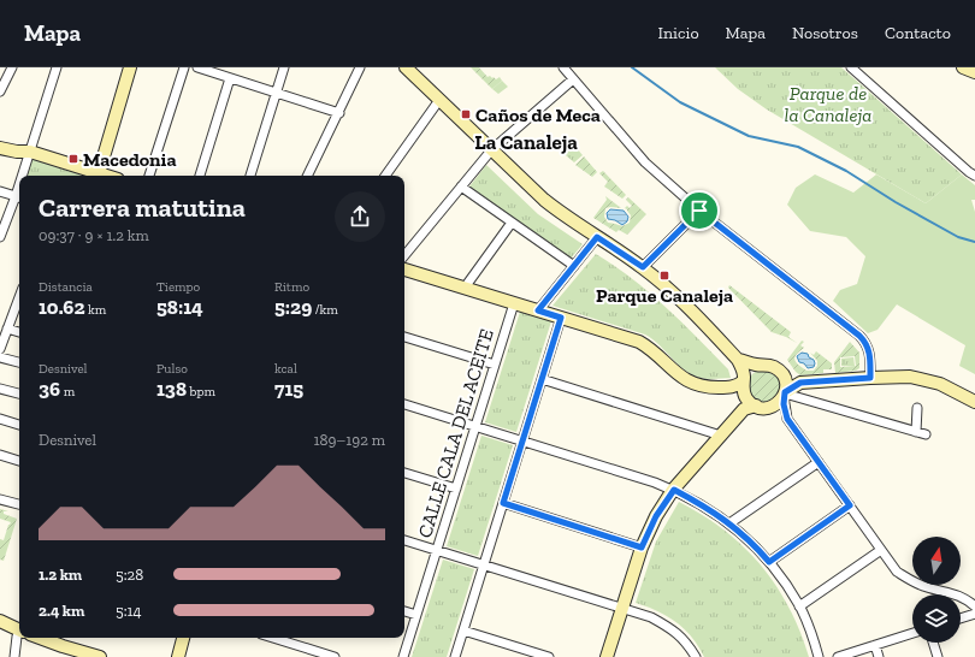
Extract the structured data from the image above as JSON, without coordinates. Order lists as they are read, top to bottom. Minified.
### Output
{"streets":{"street":["CALLE CALA DEL ACEITE"]},"districts":["La Canaleja"],"parks":["Parque de la Canaleja"],"places":{"transit":["Caños de Meca","Macedonia","Parque Canaleja"]},"north":"top","page":{"header":"Mapa","nav":["Inicio","Mapa","Nosotros","Contacto"],"heading":["Carrera matutina","09:37 · 9 × 1.2 km"],"stats":[["Distancia","10.62 km"],["Tiempo","58:14"],["Ritmo","5:29 /km"],["Desnivel","36 m"],["Pulso","138 bpm"],["kcal","715"]],"chart":["Desnivel","189–192 m"],"list":[{"name":"1.2 km","note":"5:28"},{"name":"2.4 km","note":"5:14"}]}}
